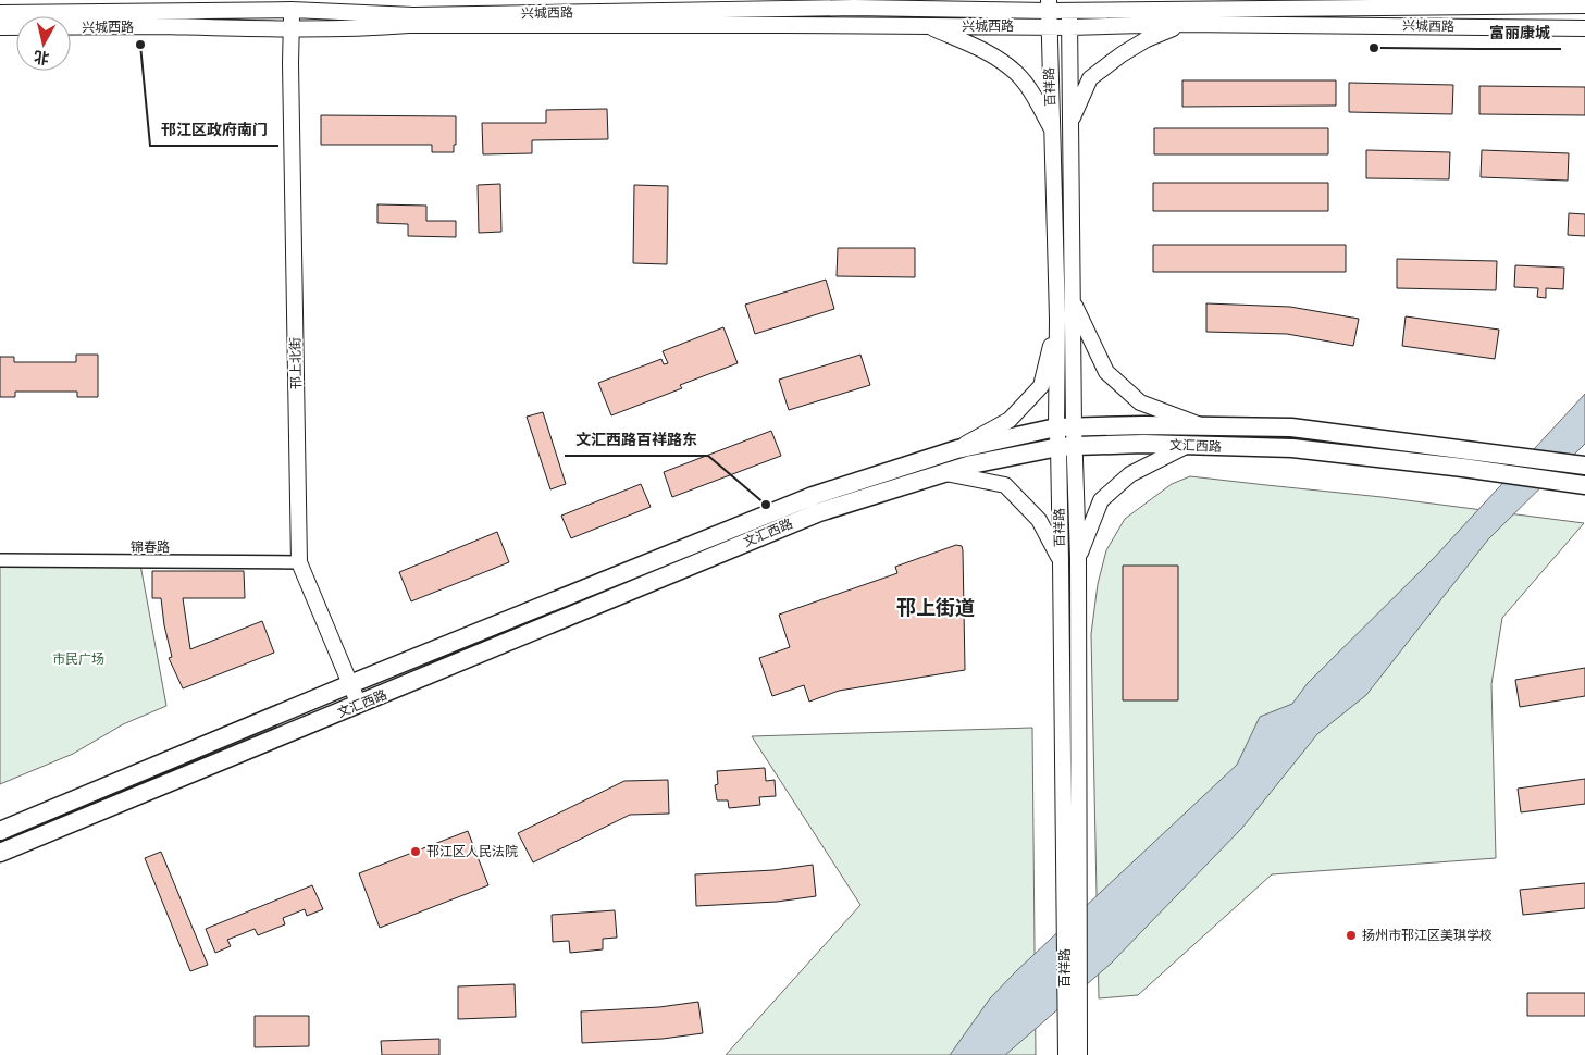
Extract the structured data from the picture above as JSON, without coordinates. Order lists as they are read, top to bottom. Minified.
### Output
{"streets":{"main road":["文汇西路"],"street":["兴城西路","百祥路","邗上北街","锦春路"]},"crossings":[["兴城西路","百祥路"],["兴城西路","邗上北街"],["百祥路","文汇西路"],["邗上北街","文汇西路"],["邗上北街","锦春路"]],"districts":["邗上街道"],"parks":["市民广场"],"places":["邗江区政府南门","富丽康城","文汇西路百祥路东","邗江区人民法院","扬州市邗江区美琪学校"],"north":"bottom"}
